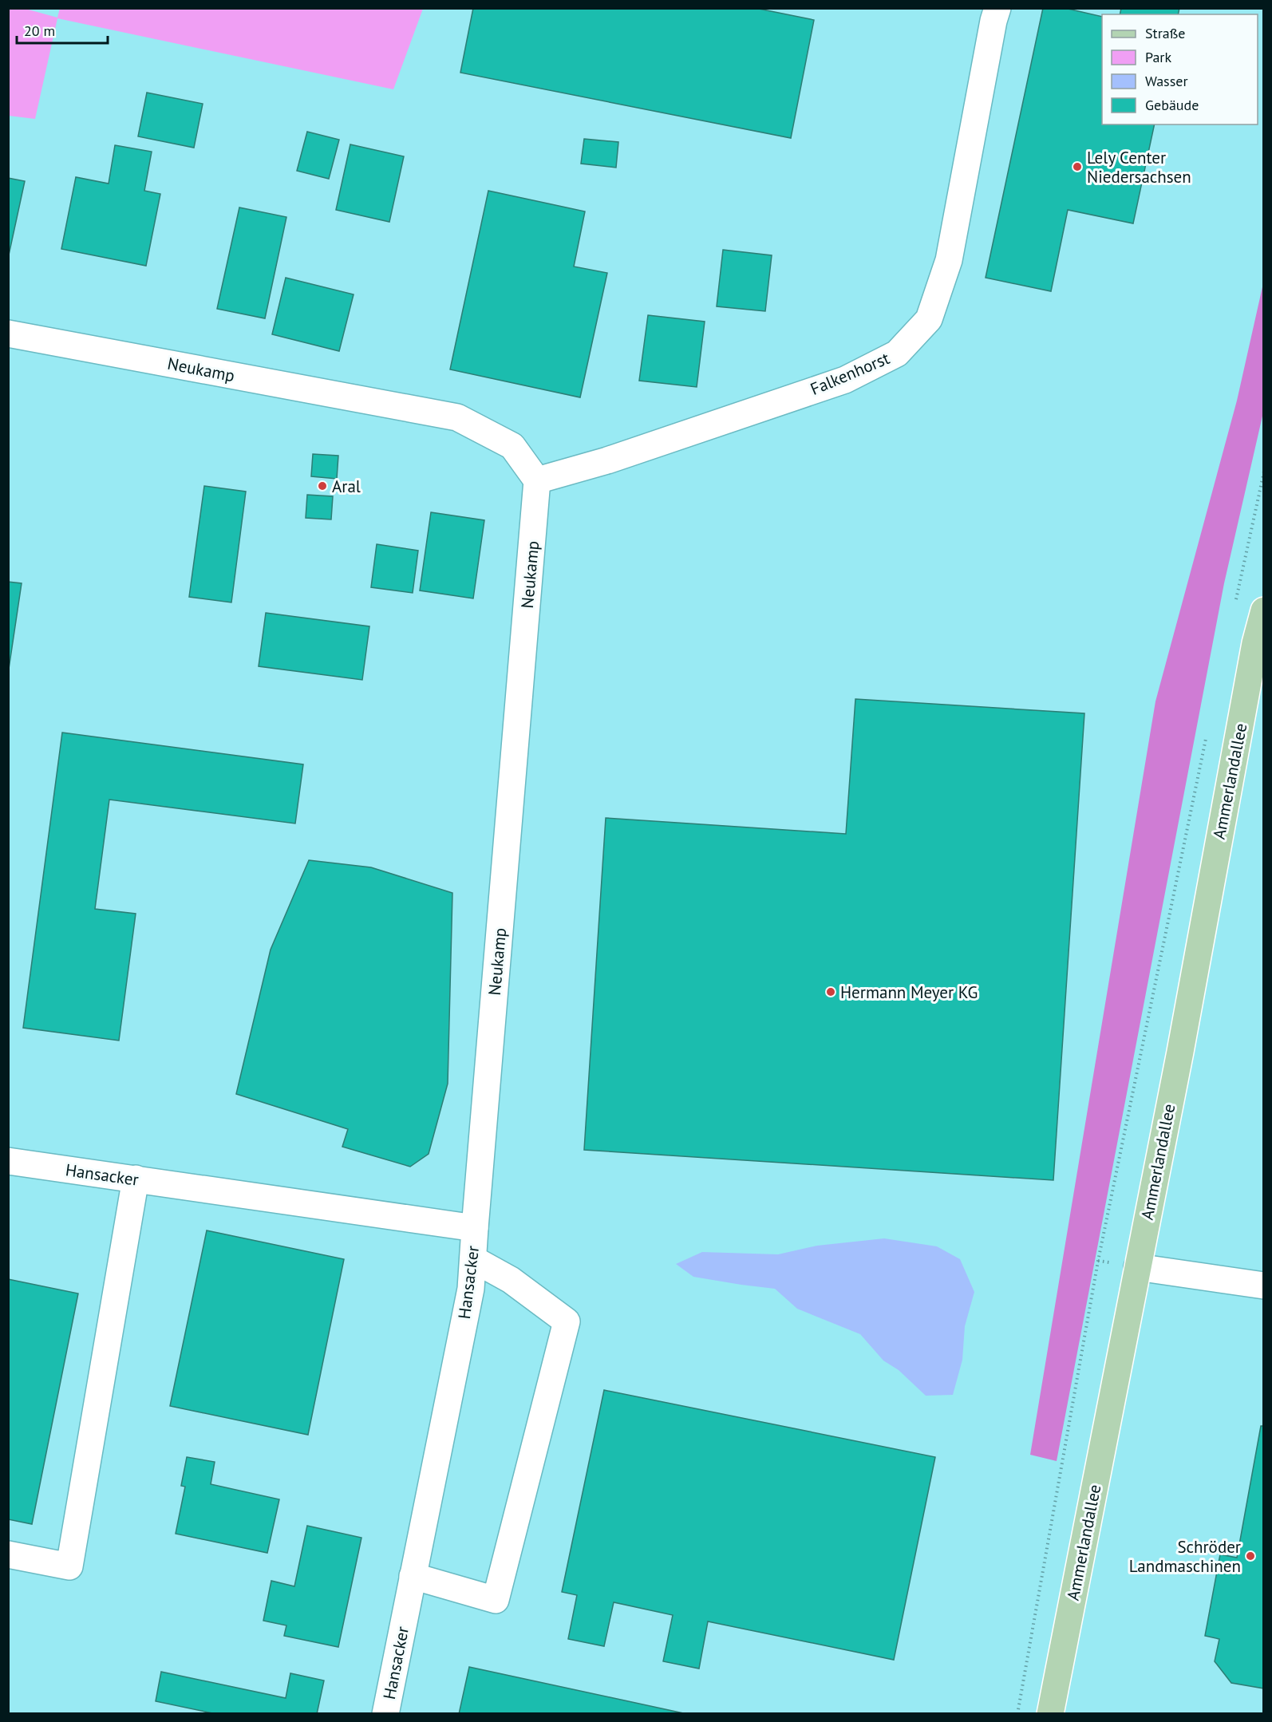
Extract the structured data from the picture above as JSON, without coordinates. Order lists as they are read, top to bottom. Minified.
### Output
{"streets":{"main road":["Ammerlandallee"],"street":["Neukamp","Falkenhorst","Hansacker"]},"crossings":[["Neukamp","Falkenhorst"],["Neukamp","Hansacker"]],"places":["Lely Center Niedersachsen","Aral","Hermann Meyer KG","Schröder Landmaschinen"],"legend":["Straße","Park","Wasser","Gebäude"],"scale_bar":"20 m"}
